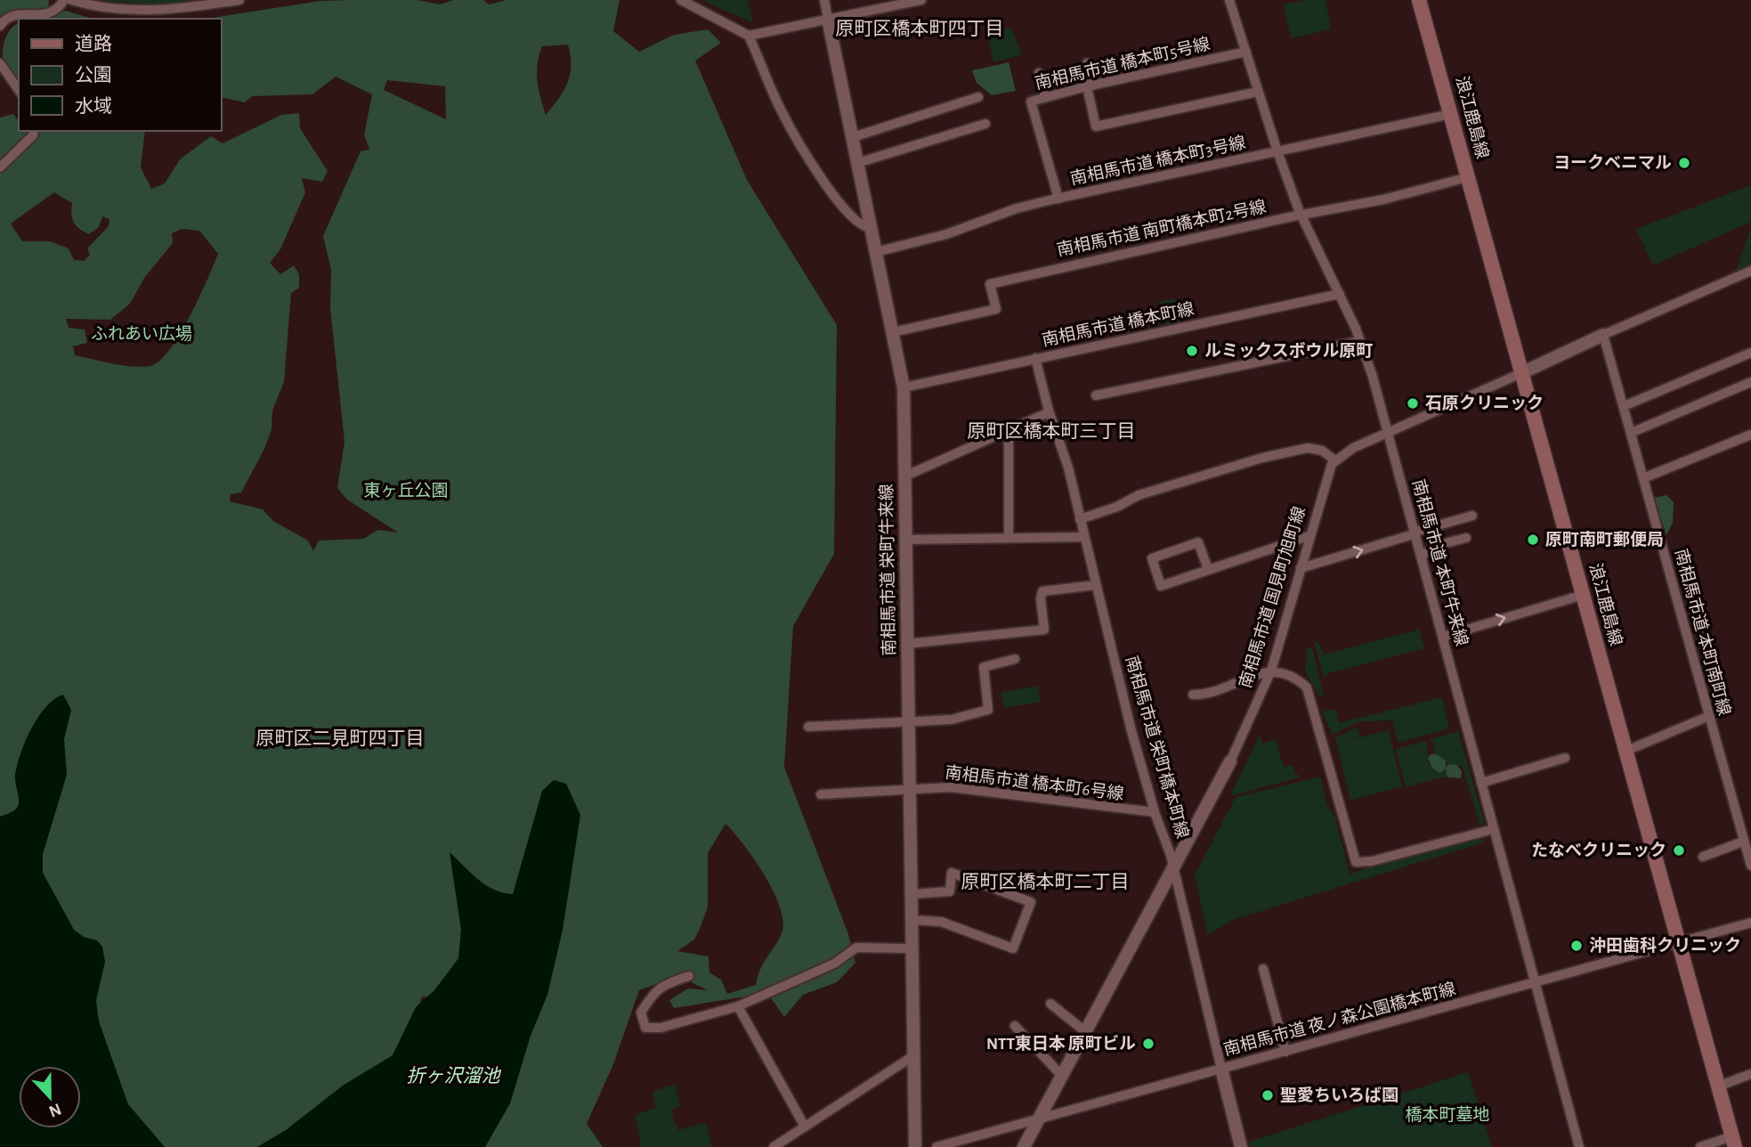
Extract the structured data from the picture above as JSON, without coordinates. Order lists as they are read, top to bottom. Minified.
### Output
{"streets":{"main road":["浪江鹿島線"],"street":["南相馬市道 橋本町5号線","南相馬市道 橋本町3号線","南相馬市道 南町橋本町2号線","南相馬市道 橋本町線","南相馬市道 本町牛来線","南相馬市道 栄町牛来線","南相馬市道 国見町旭町線","南相馬市道 本町南町線","南相馬市道 栄町橋本町線","南相馬市道 橋本町6号線","南相馬市道 夜ノ森公園橋本町線"]},"crossings":[["南相馬市道 橋本町5号線","南相馬市道 橋本町3号線"],["南相馬市道 橋本町5号線","南相馬市道 本町牛来線"],["浪江鹿島線","南相馬市道 橋本町3号線"],["浪江鹿島線","南相馬市道 南町橋本町2号線"],["浪江鹿島線","南相馬市道 夜ノ森公園橋本町線"],["南相馬市道 橋本町3号線","南相馬市道 本町牛来線"],["南相馬市道 橋本町3号線","南相馬市道 栄町牛来線"],["南相馬市道 南町橋本町2号線","南相馬市道 本町牛来線"],["南相馬市道 南町橋本町2号線","南相馬市道 栄町牛来線"],["南相馬市道 橋本町線","南相馬市道 本町牛来線"],["南相馬市道 橋本町線","南相馬市道 栄町牛来線"],["南相馬市道 橋本町線","南相馬市道 栄町橋本町線"],["南相馬市道 本町牛来線","南相馬市道 夜ノ森公園橋本町線"],["南相馬市道 栄町牛来線","南相馬市道 橋本町6号線"],["南相馬市道 国見町旭町線","南相馬市道 栄町橋本町線"],["南相馬市道 国見町旭町線","南相馬市道 夜ノ森公園橋本町線"],["南相馬市道 栄町橋本町線","南相馬市道 橋本町6号線"],["南相馬市道 栄町橋本町線","南相馬市道 夜ノ森公園橋本町線"]],"districts":["原町区橋本町四丁目","原町区橋本町三丁目","原町区二見町四丁目","原町区橋本町二丁目"],"water":["折ヶ沢溜池"],"parks":["ふれあい広場","東ヶ丘公園","橋本町墓地"],"places":["ヨークベニマル","ルミックスボウル原町","石原クリニック","原町南町郵便局","たなべクリニック","沖田歯科クリニック","NTT東日本 原町ビル","聖愛ちいろば園"],"legend":["道路","公園","水域"],"north":"bottom"}
